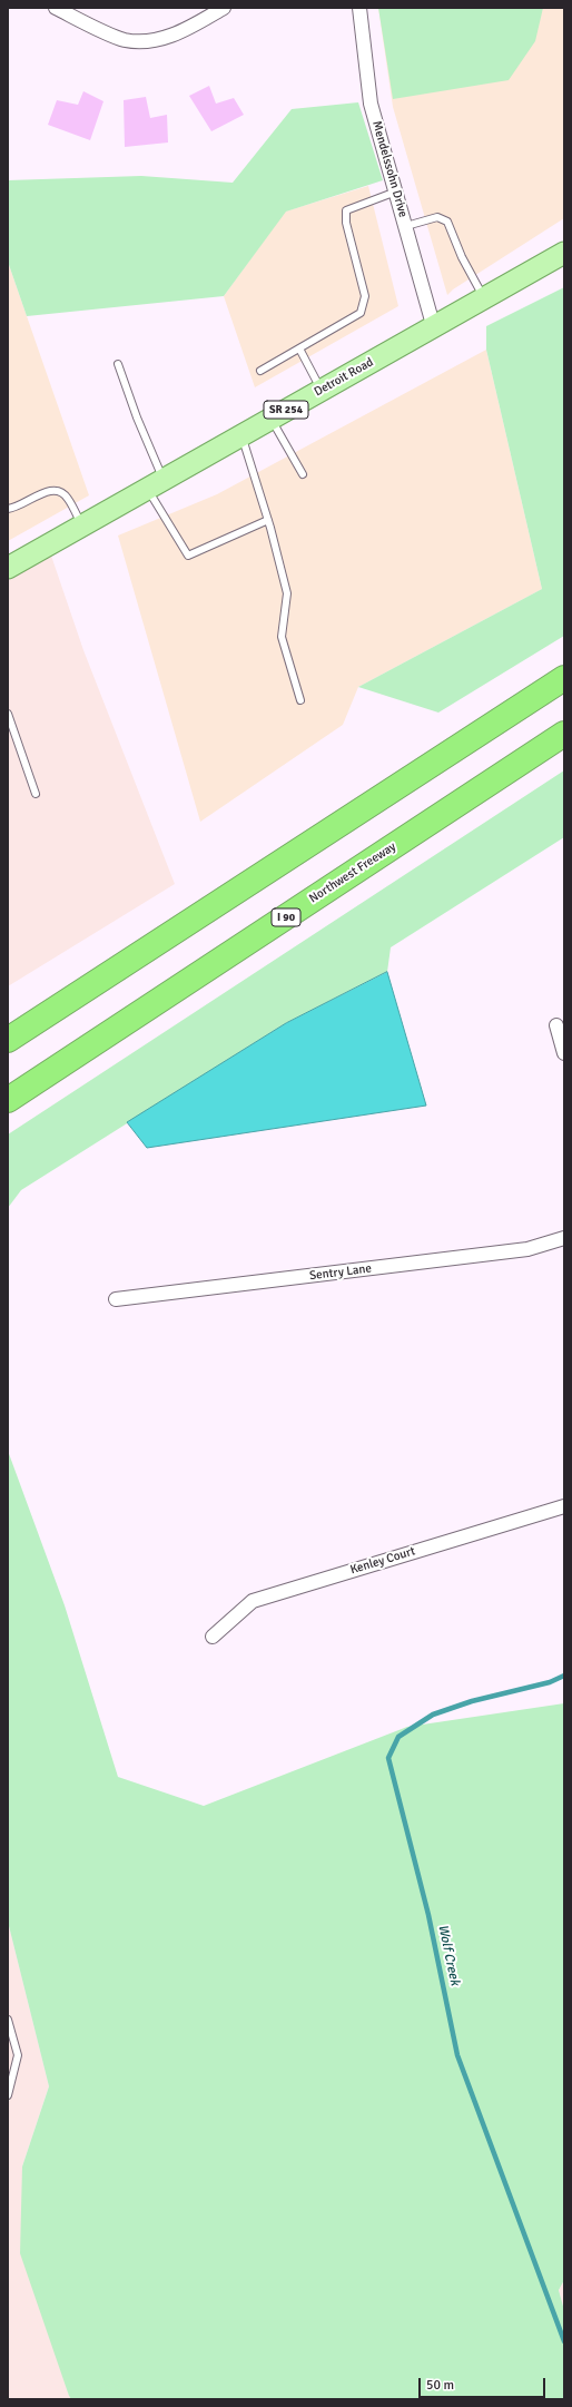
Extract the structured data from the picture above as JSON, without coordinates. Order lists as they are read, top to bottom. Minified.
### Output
{"streets":{"highway":["Northwest Freeway","I 90"],"main road":["Detroit Road","SR 254"],"street":["Mendelssohn Drive","Sentry Lane","Kenley Court"]},"crossings":[["Mendelssohn Drive","Detroit Road"]],"water":["Wolf Creek"],"scale_bar":"50 m"}
